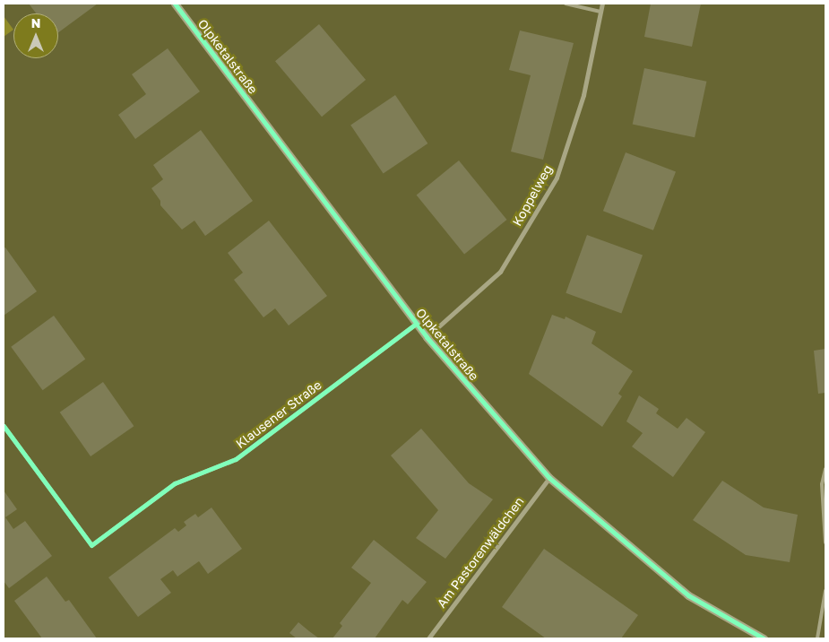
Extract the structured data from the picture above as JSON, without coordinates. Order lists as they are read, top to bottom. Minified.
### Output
{"streets":{"street":["Olpketalstraße","Koppelweg","Klausener Straße","Am Pastorenwäldchen"]},"crossings":[["Olpketalstraße","Koppelweg"],["Olpketalstraße","Klausener Straße"],["Olpketalstraße","Am Pastorenwäldchen"]],"north":"top"}
